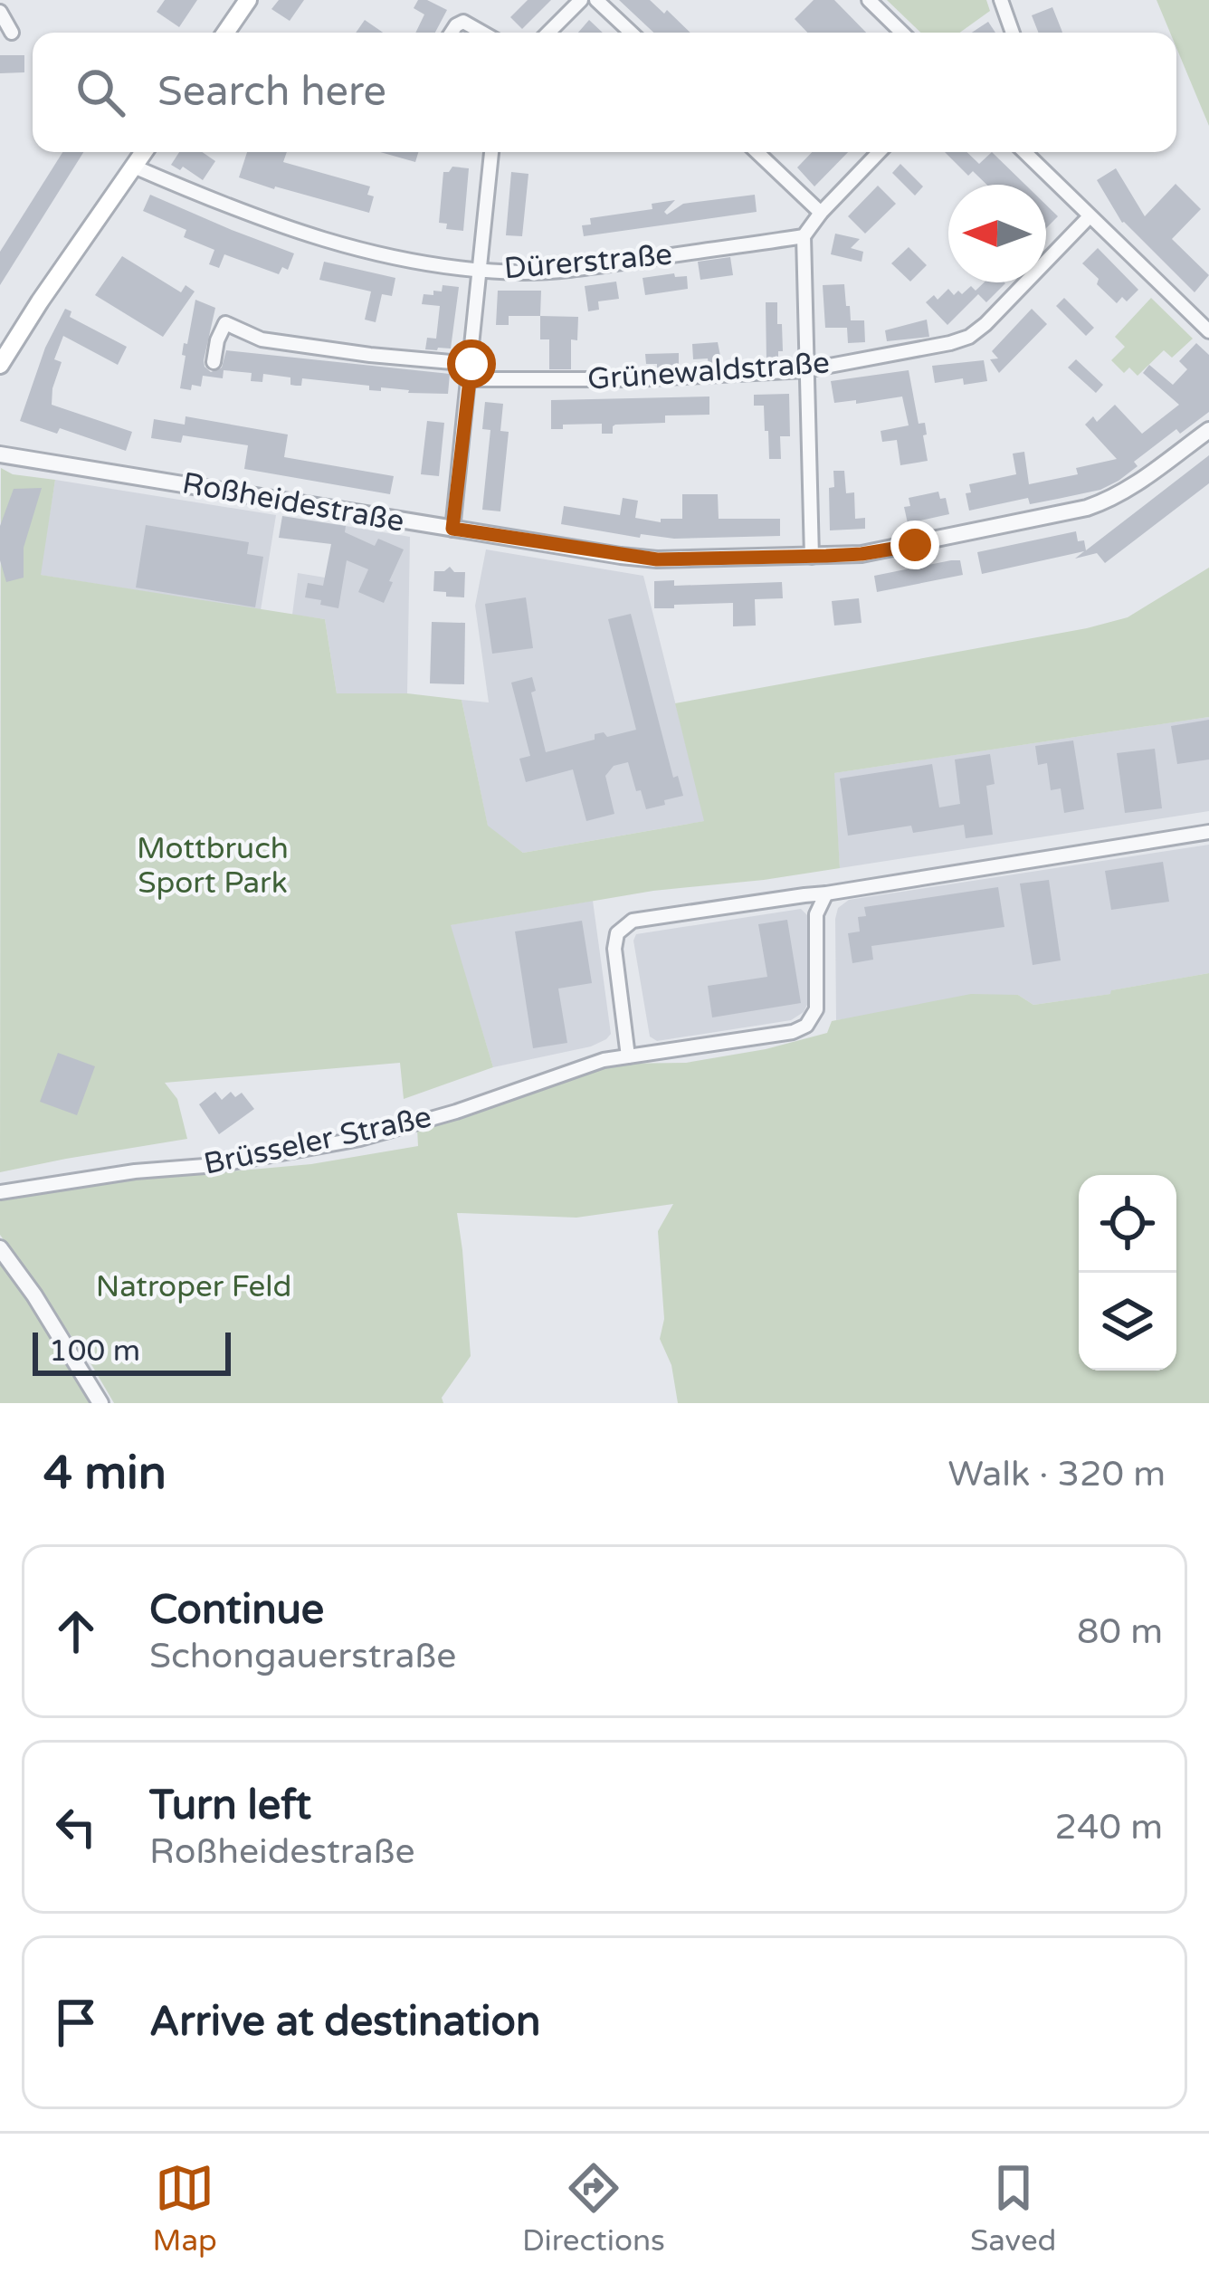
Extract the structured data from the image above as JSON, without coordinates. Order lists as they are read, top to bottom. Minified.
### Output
{"streets":{"street":["Dürerstraße","Grünewaldstraße","Roßheidestraße","Brüsseler Straße"]},"parks":["Mottbruch Sport Park","Natroper Feld"],"scale_bar":"100 m","north":"left","page":{"search":"Search here","scale":"100 m","heading":["4 min","Walk · 320 m"],"list":[["Continue","Schongauerstraße","80 m"],["Turn left","Roßheidestraße","240 m"],"Arrive at destination"],"nav":["Map","Directions","Saved"]}}
